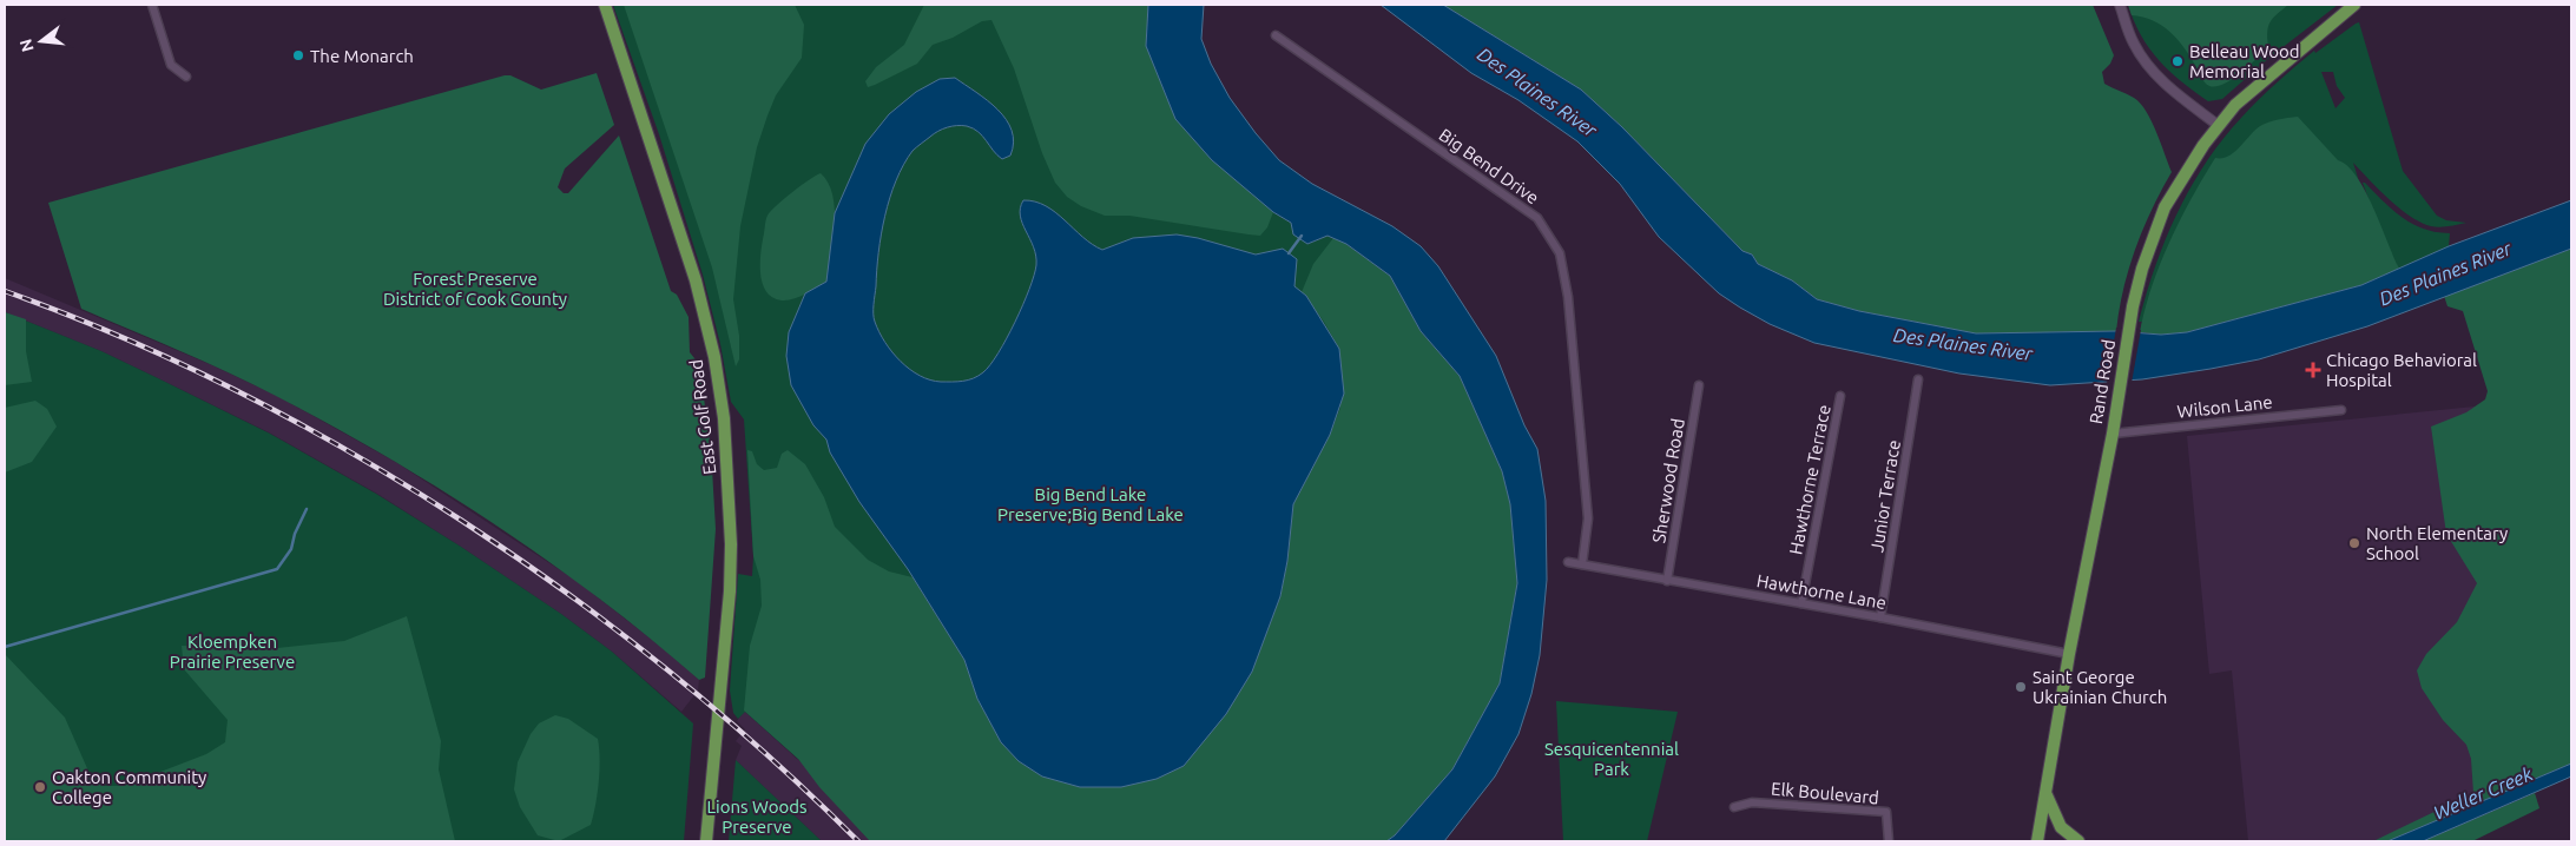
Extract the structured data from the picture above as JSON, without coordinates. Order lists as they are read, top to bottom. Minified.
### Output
{"streets":{"main road":["Rand Road","East Golf Road"],"street":["Big Bend Drive","Wilson Lane","Hawthorne Terrace","Sherwood Road","Junior Terrace","Hawthorne Lane","Elk Boulevard"]},"crossings":[["Big Bend Drive","Hawthorne Lane"],["Rand Road","Wilson Lane"],["Rand Road","Hawthorne Lane"],["Hawthorne Terrace","Hawthorne Lane"],["Sherwood Road","Hawthorne Lane"],["Junior Terrace","Hawthorne Lane"]],"water":["Des Plaines River","Weller Creek"],"parks":["Forest Preserve District of Cook County","Big Bend Lake Preserve;Big Bend Lake","Kloempken Prairie Preserve","Sesquicentennial Park","Lions Woods Preserve"],"places":{"other":["The Monarch","Belleau Wood Memorial","North Elementary School","Saint George Ukrainian Church","Oakton Community College"],"health":["Chicago Behavioral Hospital"]},"north":"left"}
